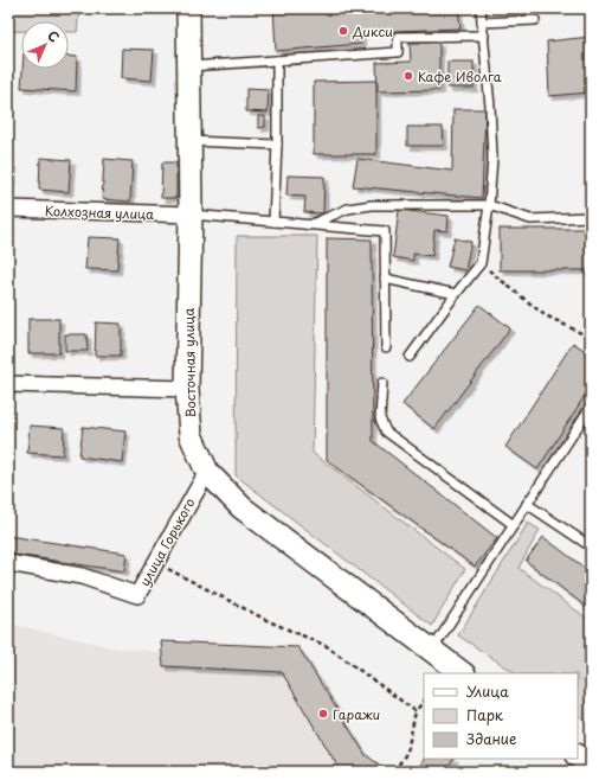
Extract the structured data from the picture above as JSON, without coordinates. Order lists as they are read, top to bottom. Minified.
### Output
{"streets":{"main road":["Восточная улица"],"street":["Колхозная улица","улица Горького"]},"crossings":[["Колхозная улица","Восточная улица"],["Восточная улица","улица Горького"]],"places":["Дикси","Кафе Иволга","Гаражи"],"legend":["Улица","Парк","Здание"],"north":"top right"}
